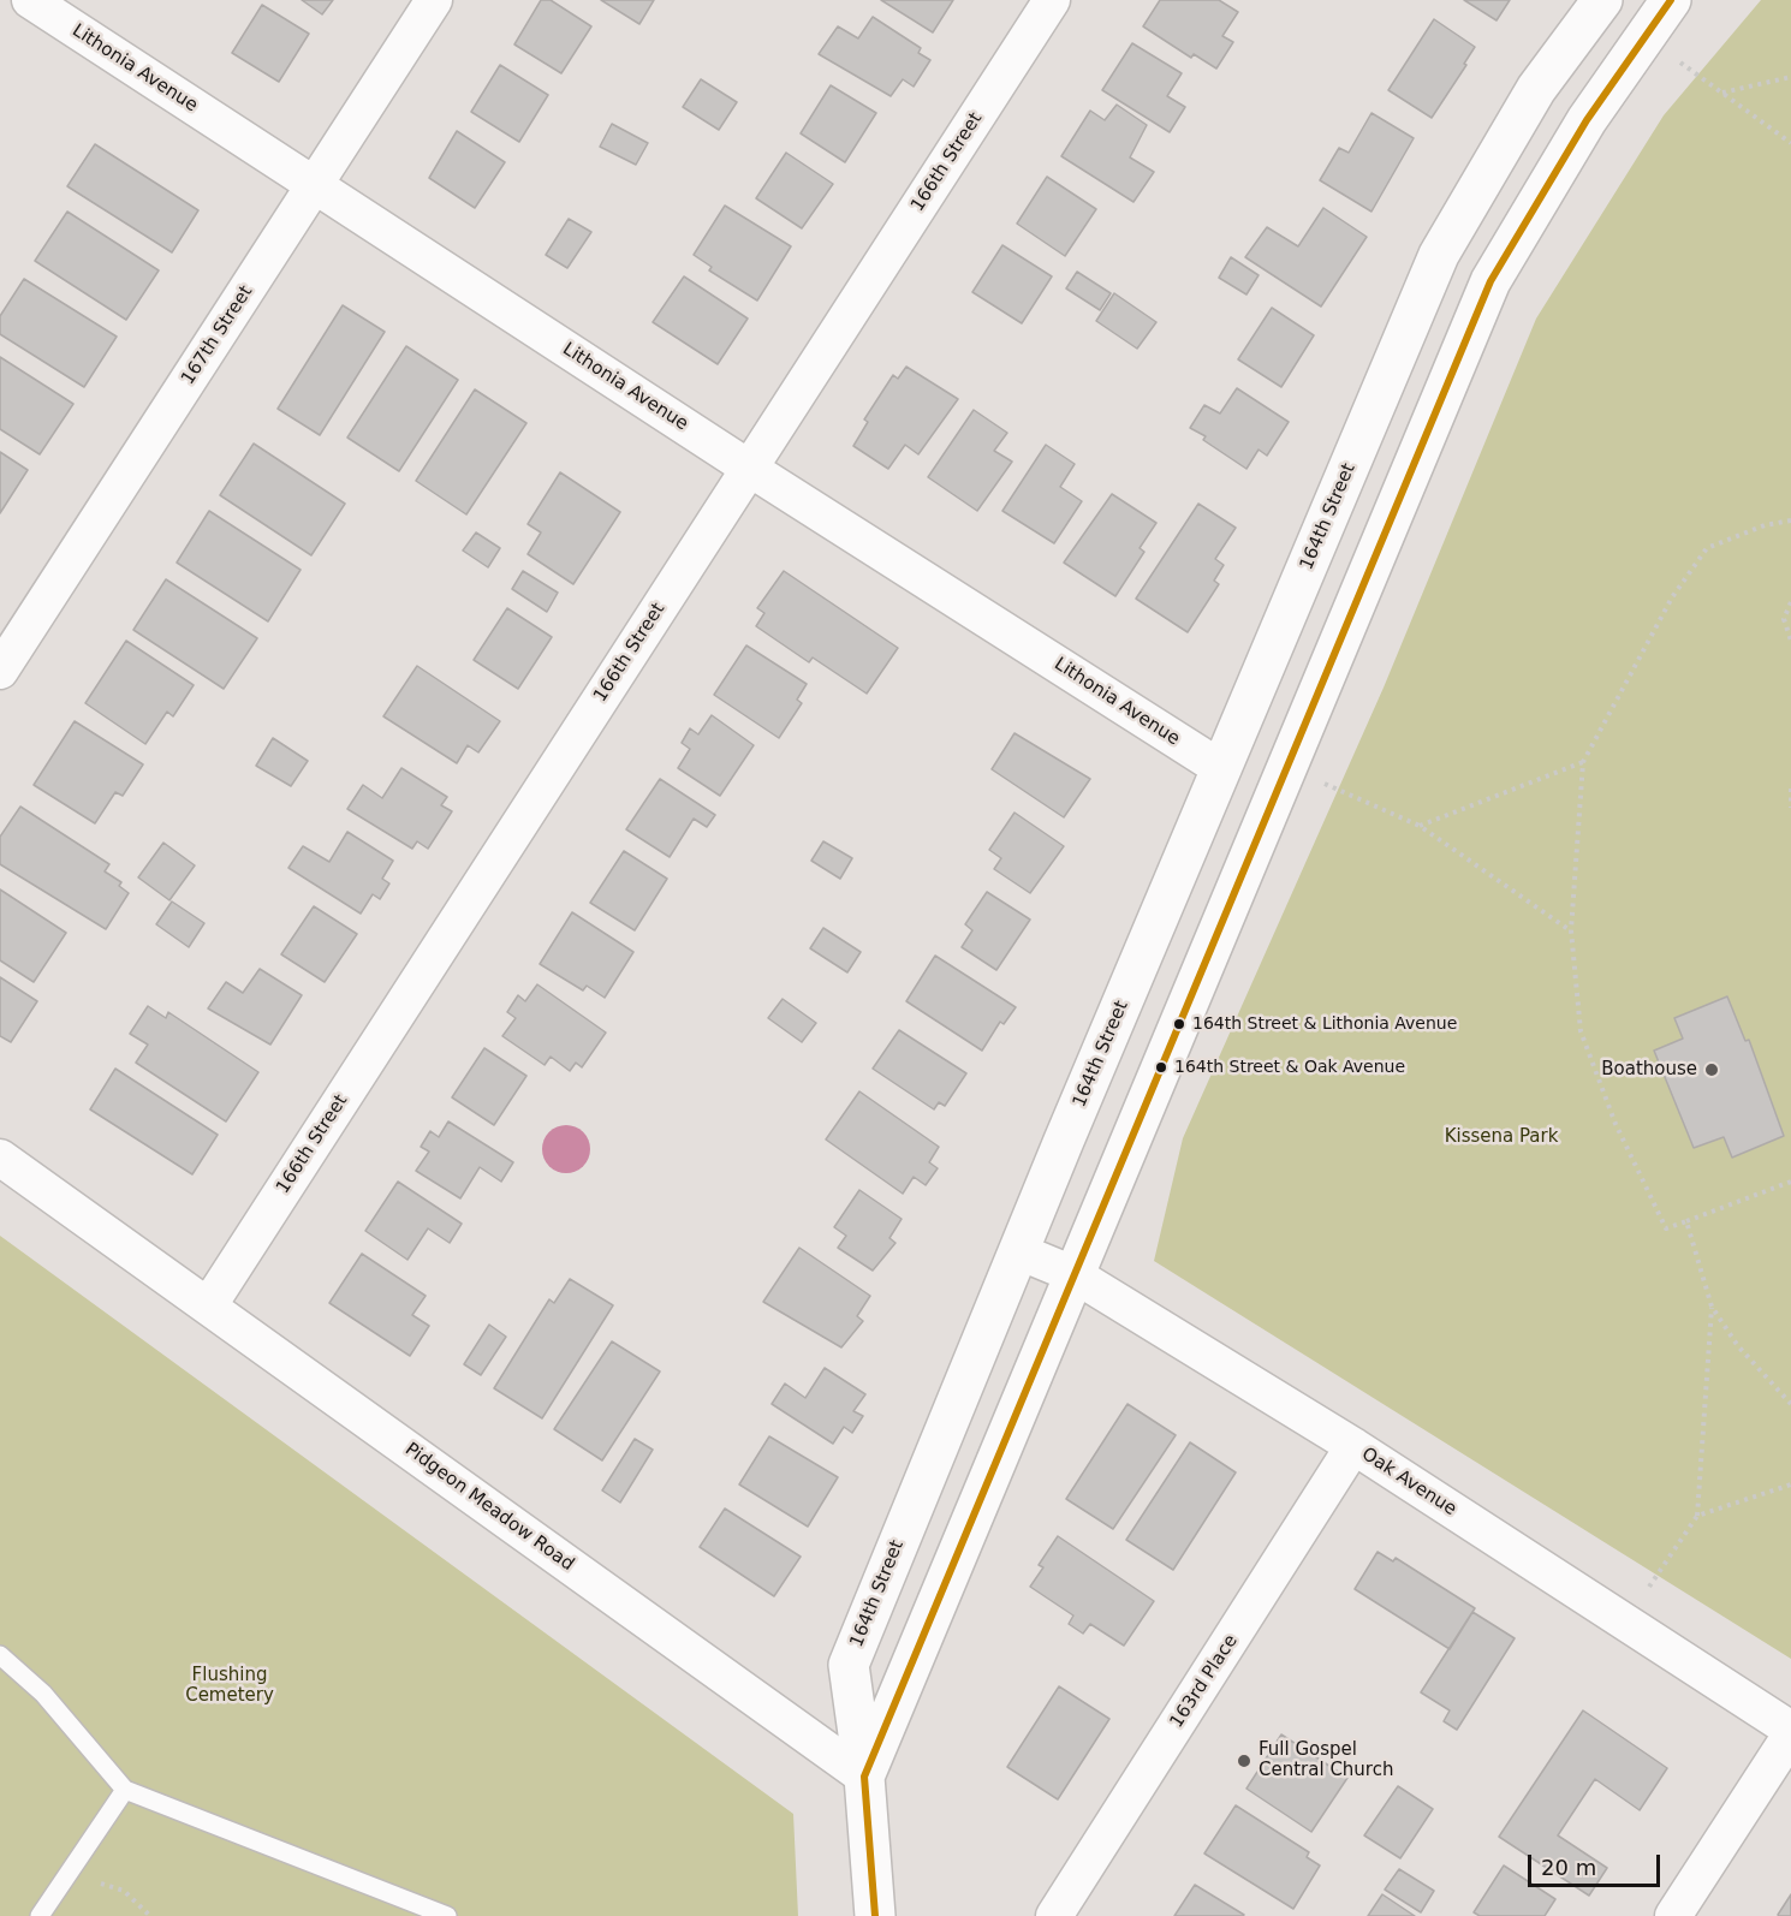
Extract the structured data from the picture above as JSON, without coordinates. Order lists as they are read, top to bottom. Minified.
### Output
{"streets":{"street":["Lithonia Avenue","166th Street","167th Street","164th Street","Oak Avenue","Pidgeon Meadow Road","163rd Place"]},"crossings":[["Lithonia Avenue","166th Street"],["Lithonia Avenue","167th Street"],["Lithonia Avenue","164th Street"],["166th Street","Pidgeon Meadow Road"],["164th Street","Oak Avenue"],["164th Street","Pidgeon Meadow Road"],["Oak Avenue","163rd Place"]],"parks":["Kissena Park","Flushing Cemetery"],"places":["164th Street & Lithonia Avenue","164th Street & Oak Avenue","Boathouse","Full Gospel Central Church"],"scale_bar":"20 m"}
